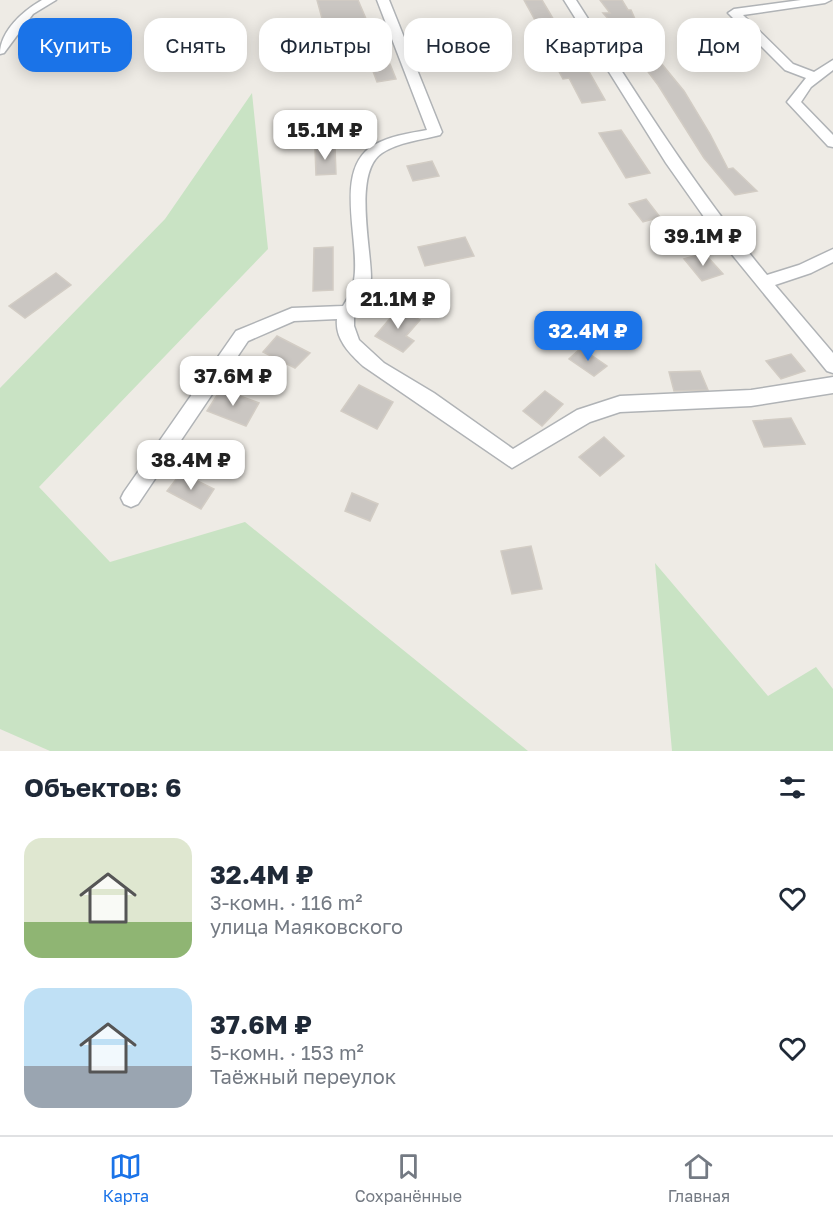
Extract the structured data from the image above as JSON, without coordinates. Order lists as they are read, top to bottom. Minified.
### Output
{"page":{"chip":["Купить","Снять","Фильтры","Новое","Квартира","Дом"],"price":["15.1M ₽","39.1M ₽","21.1M ₽","32.4M ₽","37.6M ₽","38.4M ₽"],"heading":"Объектов: 6","list":[{"name":"32.4M ₽","note":"3-комн. · 116 m² · улица Маяковского"},{"name":"37.6M ₽","note":"5-комн. · 153 m² · Таёжный переулок"}],"tabs":["Карта","Сохранённые","Главная"]}}
